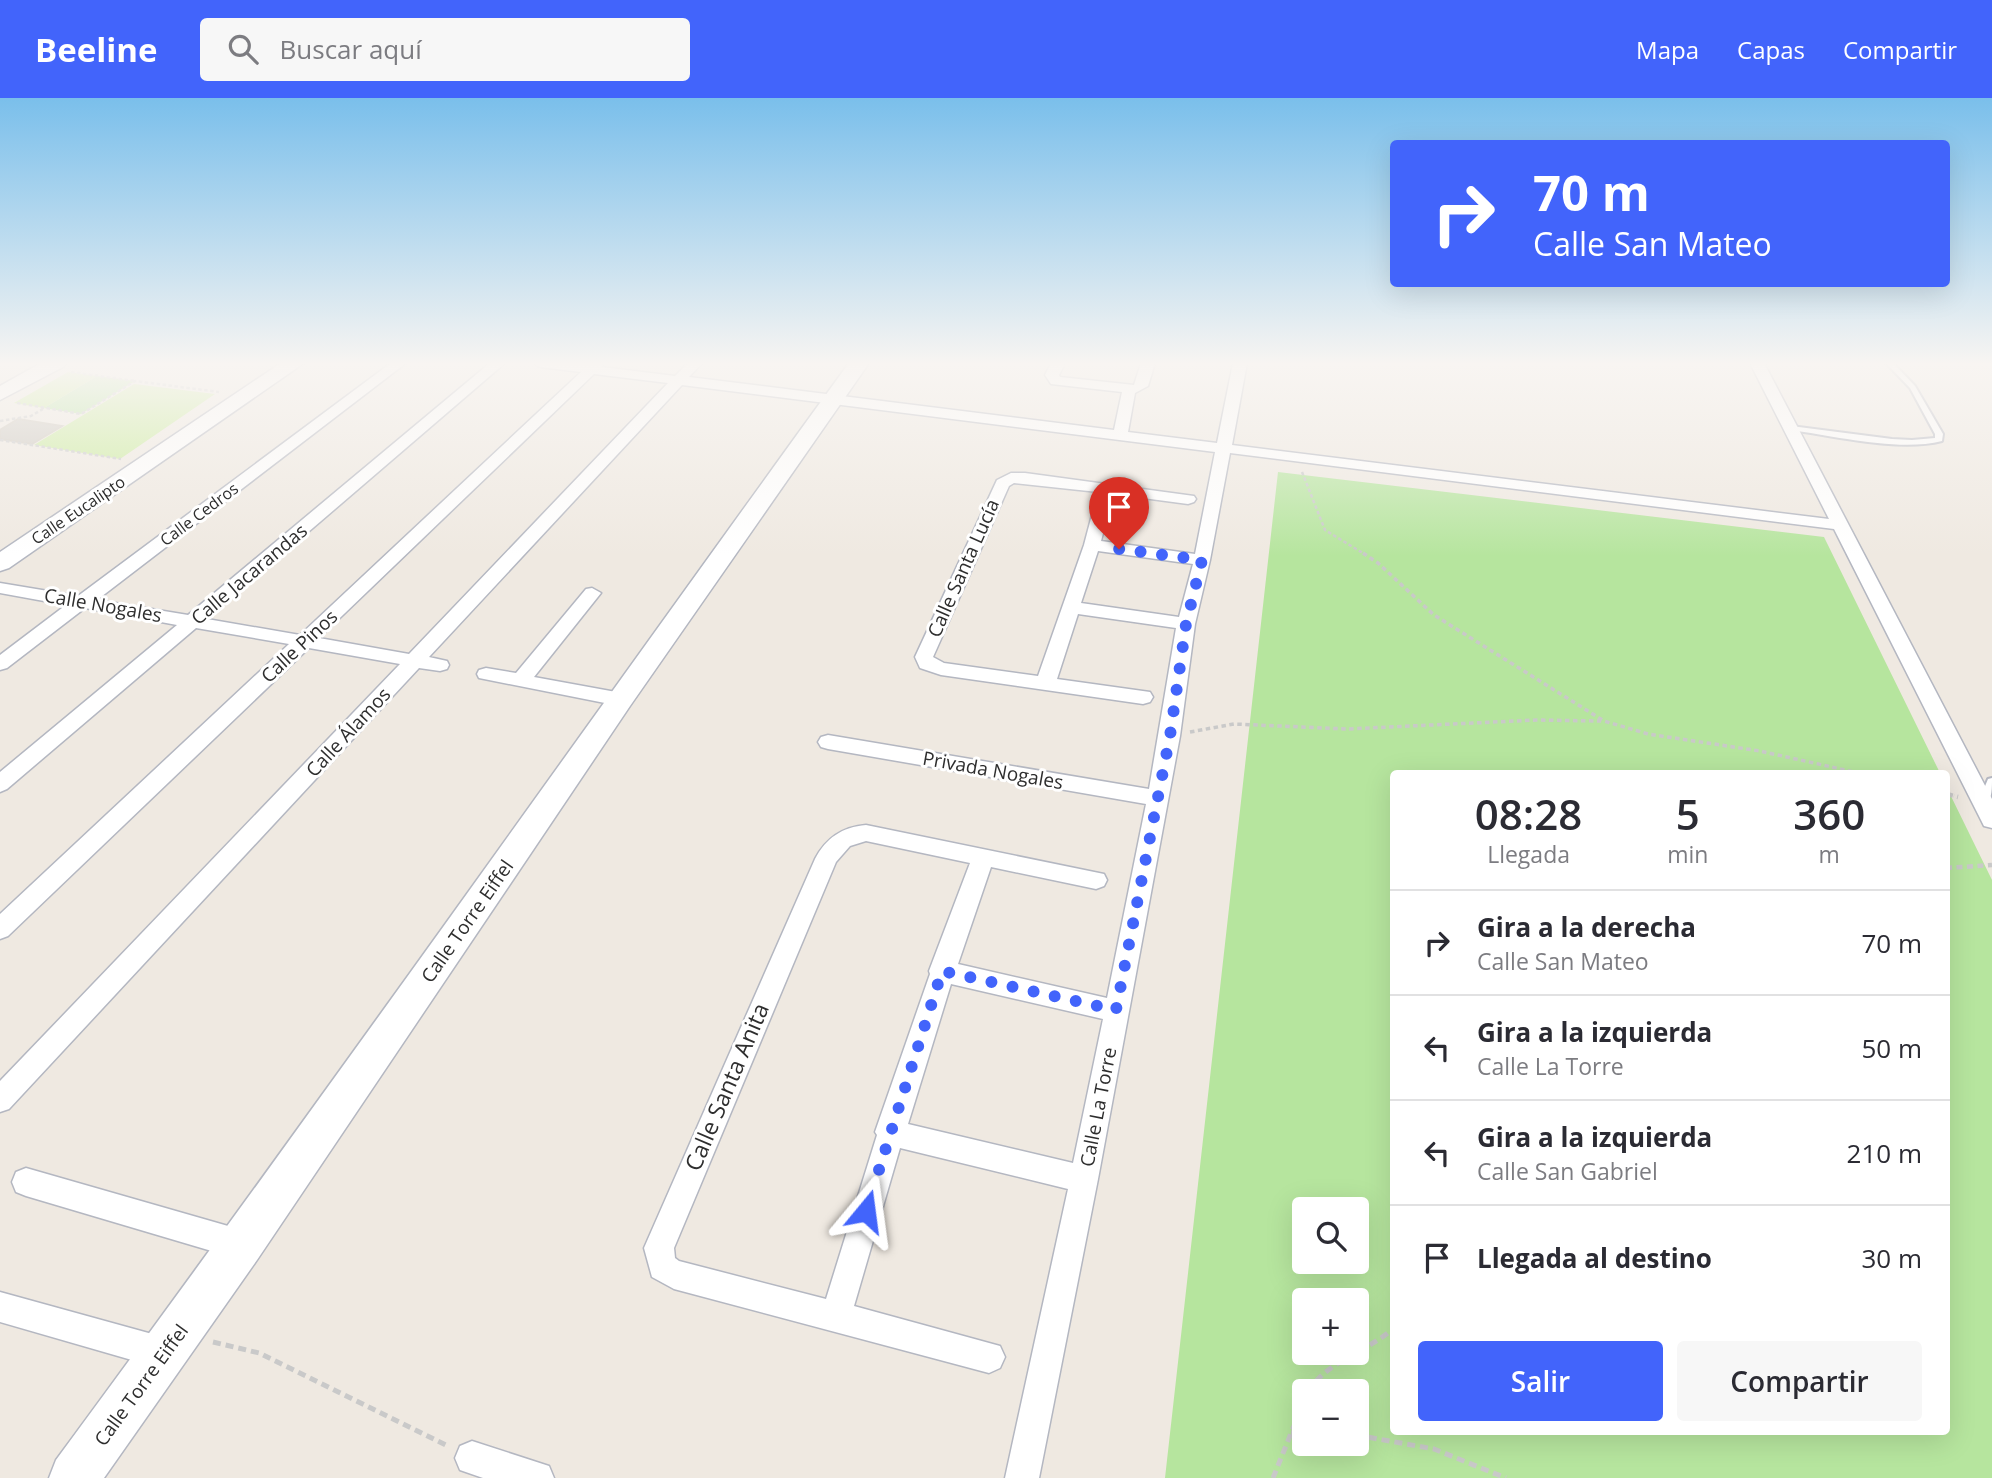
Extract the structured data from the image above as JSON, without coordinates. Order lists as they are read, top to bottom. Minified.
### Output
{"streets":{"street":["Calle Eucalipto","Calle Cedros","Calle Santa Lucía","Calle Jacarandas","Calle Nogales","Calle Pinos","Calle Álamos","Privada Nogales","Calle Torre Eiffel","Calle Santa Anita","Calle La Torre"]},"crossings":[["Calle Cedros","Calle Nogales"],["Calle Jacarandas","Calle Nogales"],["Calle Nogales","Calle Pinos"],["Calle Nogales","Calle Álamos"],["Privada Nogales","Calle La Torre"]],"page":{"header":"Beeline","search":"Buscar aquí","nav":["Mapa","Capas","Compartir"],"turn":["70 m","Calle San Mateo"],"eta":["08:28","Llegada","5","min","360","m"],"list":[{"name":"Gira a la derecha","note":"Calle San Mateo","value":"70 m"},{"name":"Gira a la izquierda","note":"Calle La Torre","value":"50 m"},{"name":"Gira a la izquierda","note":"Calle San Gabriel","value":"210 m"},{"name":"Llegada al destino","value":"30 m"}],"map_buttons":["+","−"],"buttons":["Salir","Compartir"]}}
